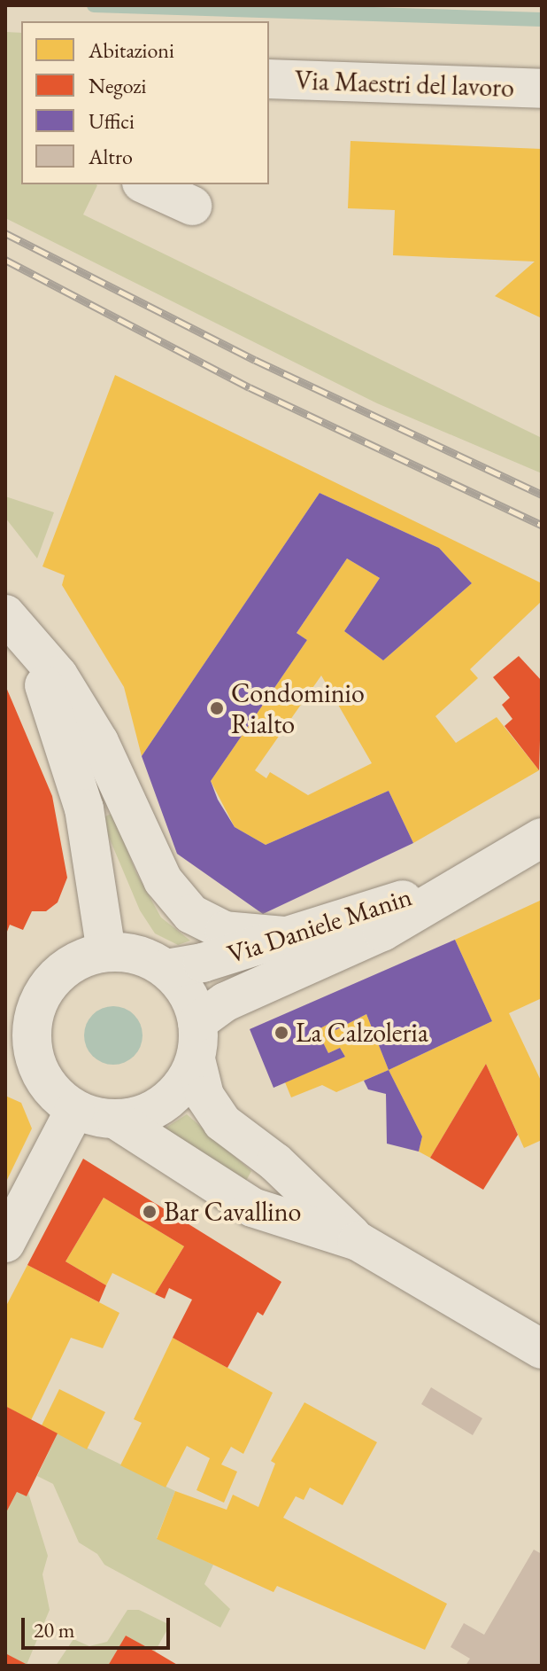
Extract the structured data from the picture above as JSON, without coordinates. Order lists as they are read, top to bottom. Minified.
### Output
{"streets":{"street":["Via Maestri del lavoro","Via Daniele Manin"]},"places":["Condominio Rialto","La Calzoleria","Bar Cavallino"],"legend":["Abitazioni","Negozi","Uffici","Altro"],"scale_bar":"20 m"}
